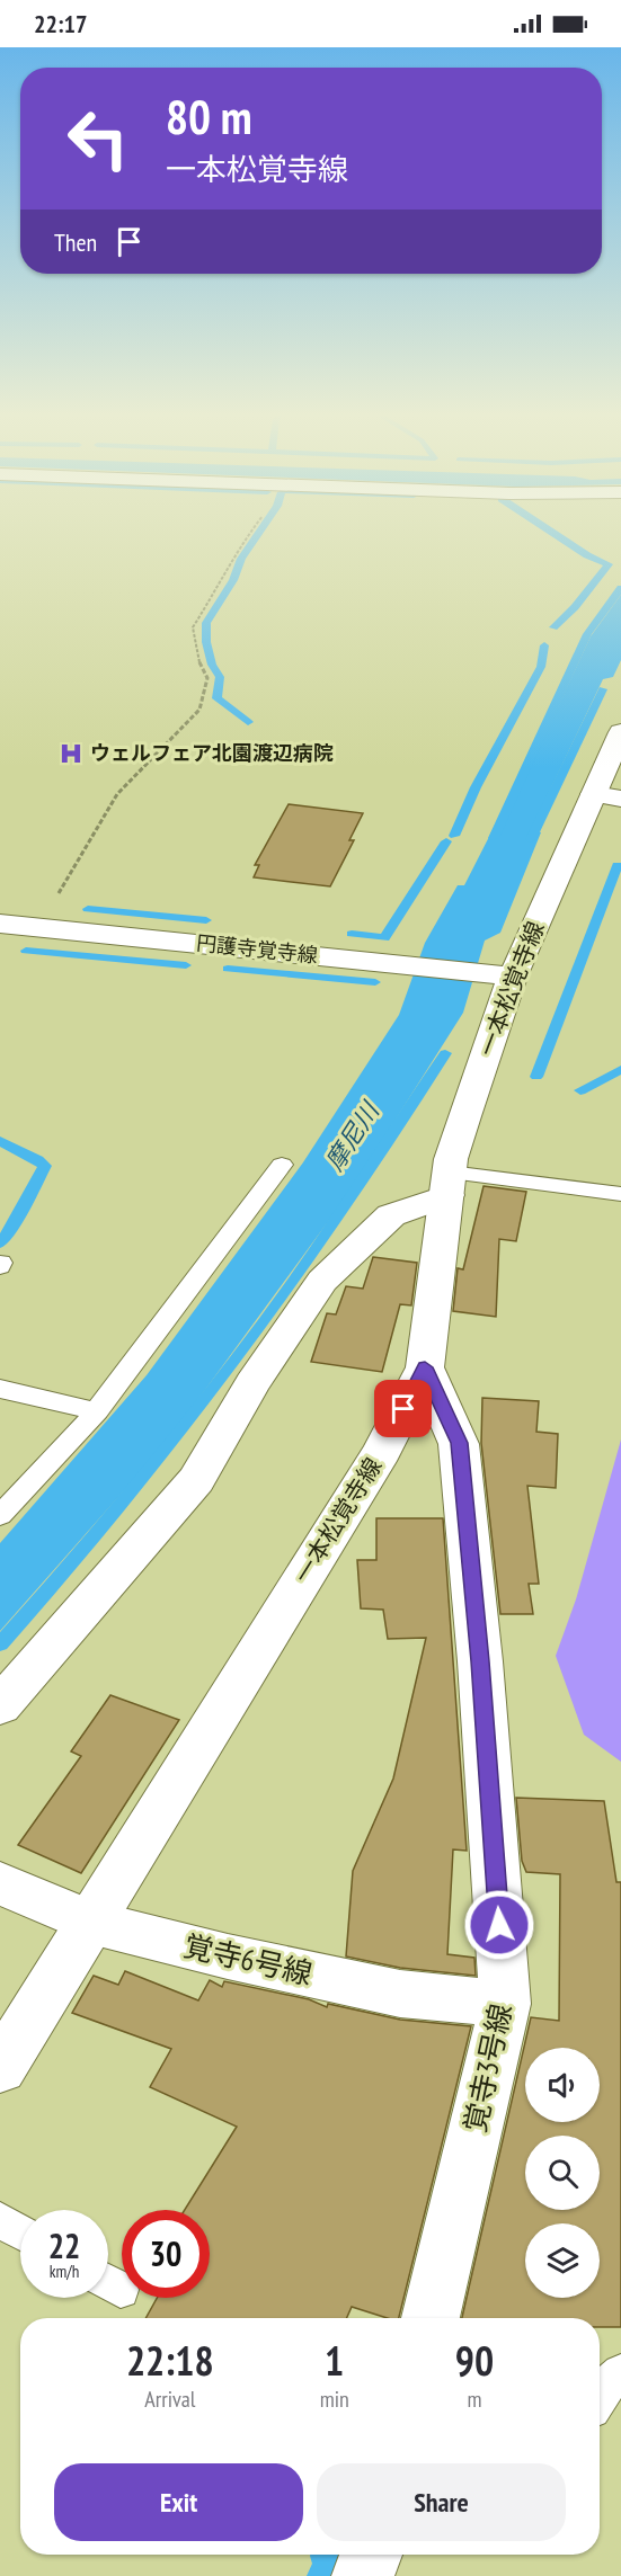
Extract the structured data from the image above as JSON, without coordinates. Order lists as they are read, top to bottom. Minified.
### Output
{"streets":{"street":["円護寺覚寺線","一本松覚寺線","覚寺6号線","覚寺3号線"]},"crossings":[["円護寺覚寺線","一本松覚寺線"],["一本松覚寺線","覚寺6号線"],["一本松覚寺線","覚寺3号線"],["覚寺6号線","覚寺3号線"]],"water":["摩尼川"],"places":{"hospital":["ウェルフェア北園渡辺病院"]},"page":{"status":"22:17","turn":["80 m","一本松覚寺線"],"then":"Then","speed":"22 km/h","limit":"30","eta":["22:18","Arrival","1","min","90","m"],"buttons":["Exit","Share"]}}
